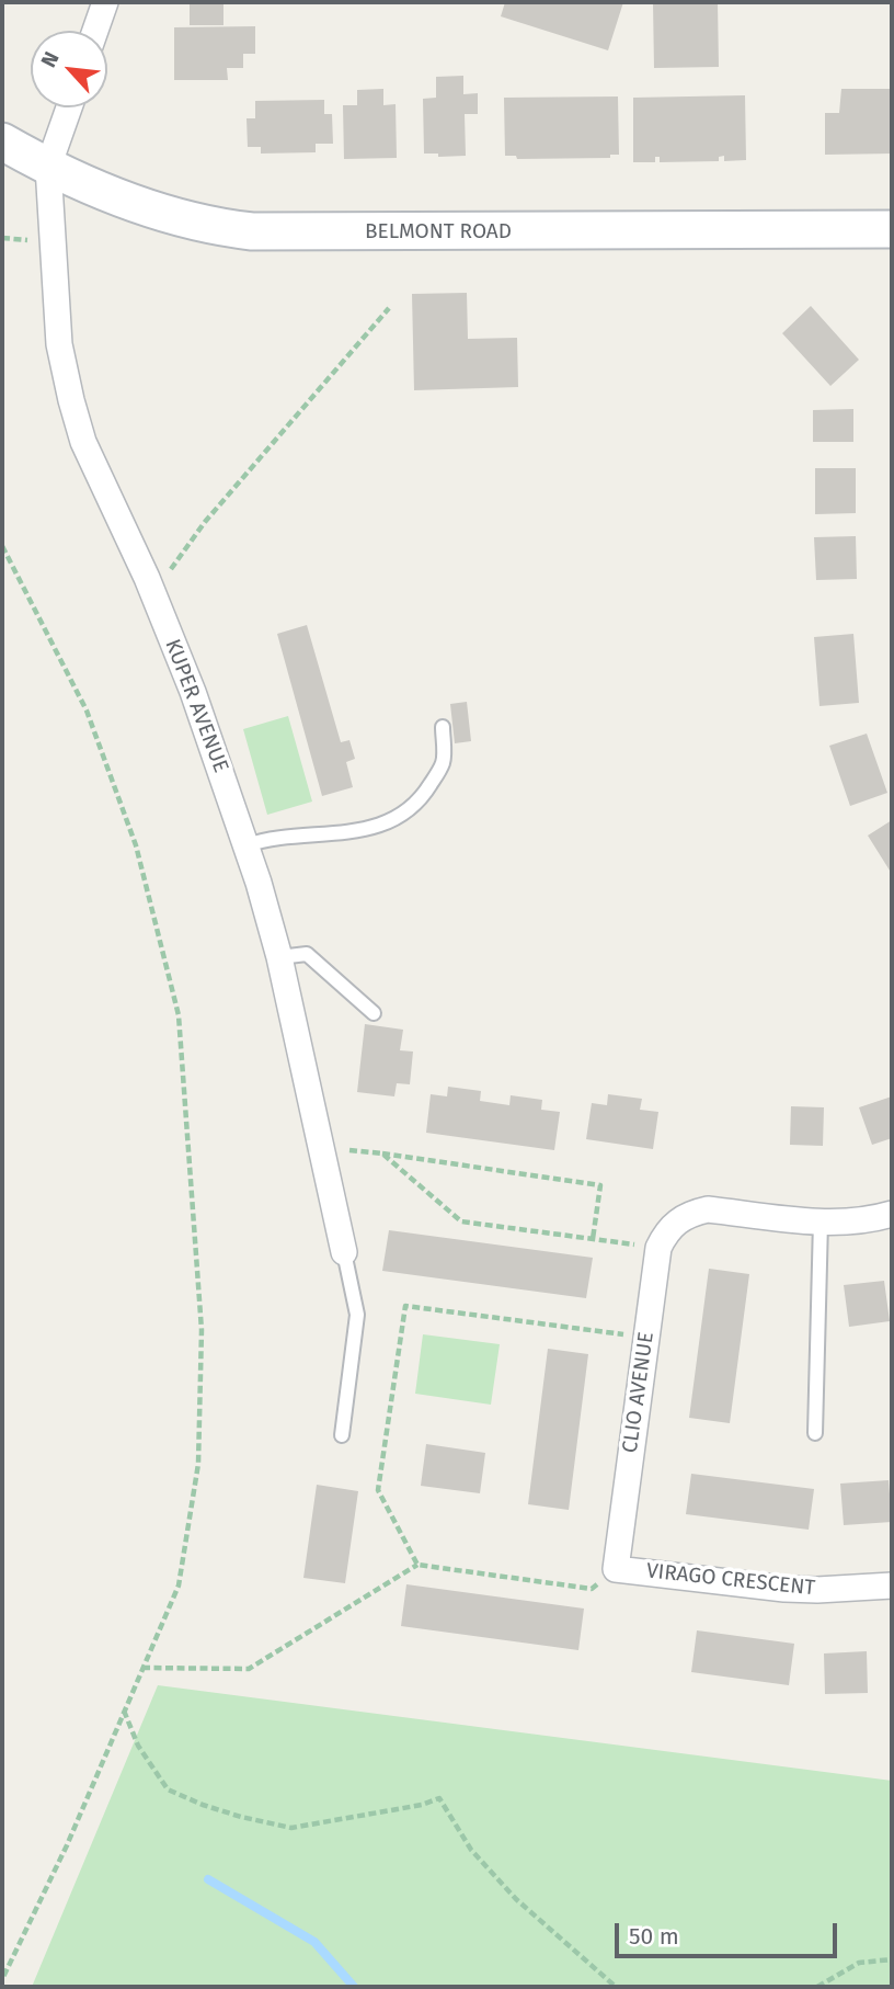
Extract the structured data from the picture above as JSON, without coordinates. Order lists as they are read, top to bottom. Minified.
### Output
{"streets":{"street":["BELMONT ROAD","KUPER AVENUE","CLIO AVENUE","VIRAGO CRESCENT"]},"crossings":[["BELMONT ROAD","KUPER AVENUE"],["CLIO AVENUE","VIRAGO CRESCENT"]],"scale_bar":"50 m","north":"top left"}
